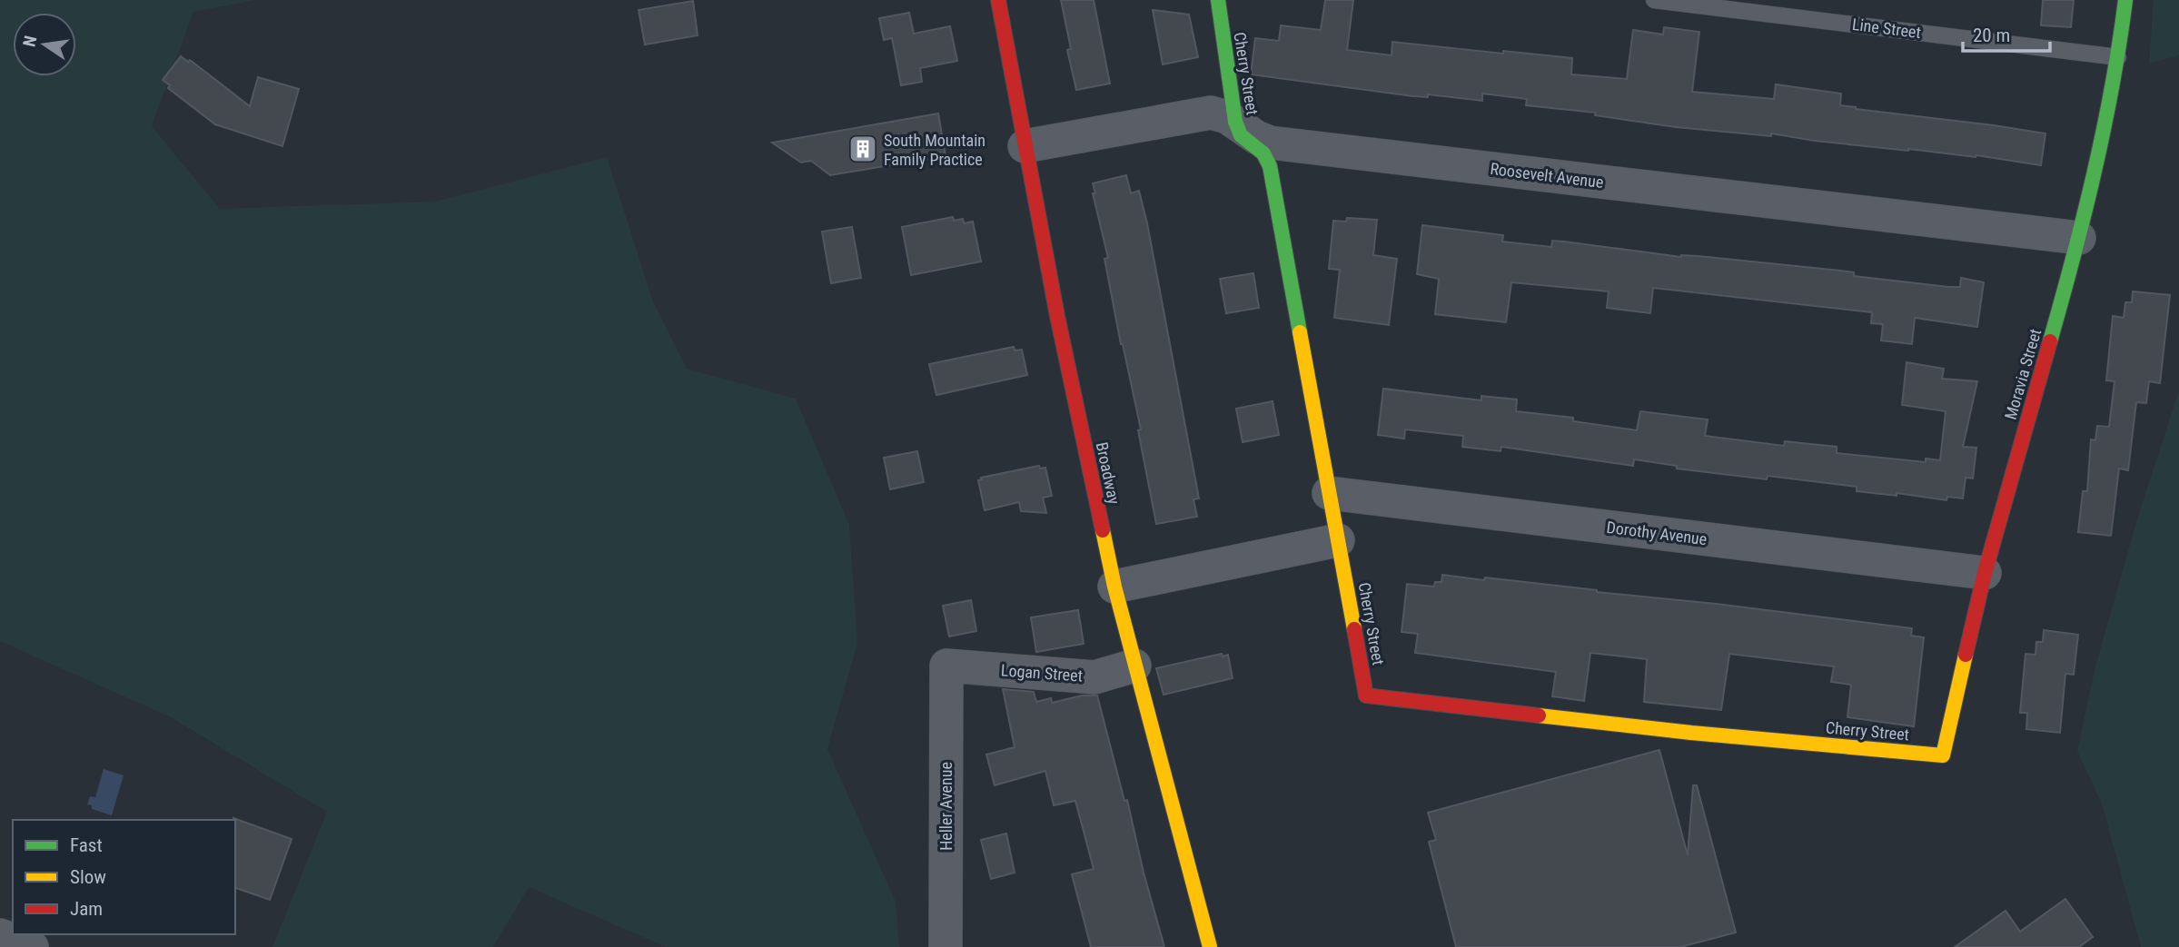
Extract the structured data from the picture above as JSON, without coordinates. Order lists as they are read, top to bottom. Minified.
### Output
{"streets":{"street":["Cherry Street","Roosevelt Avenue","Moravia Street","Broadway","Dorothy Avenue","Logan Street","Heller Avenue"],"lane":["Line Street"]},"crossings":[["Line Street","Moravia Street"],["Cherry Street","Roosevelt Avenue"],["Cherry Street","Moravia Street"],["Cherry Street","Dorothy Avenue"],["Roosevelt Avenue","Moravia Street"],["Roosevelt Avenue","Broadway"],["Moravia Street","Dorothy Avenue"],["Broadway","Logan Street"],["Logan Street","Heller Avenue"]],"places":{"building":["South Mountain Family Practice"]},"legend":["Fast","Slow","Jam"],"scale_bar":"20 m","north":"left"}
